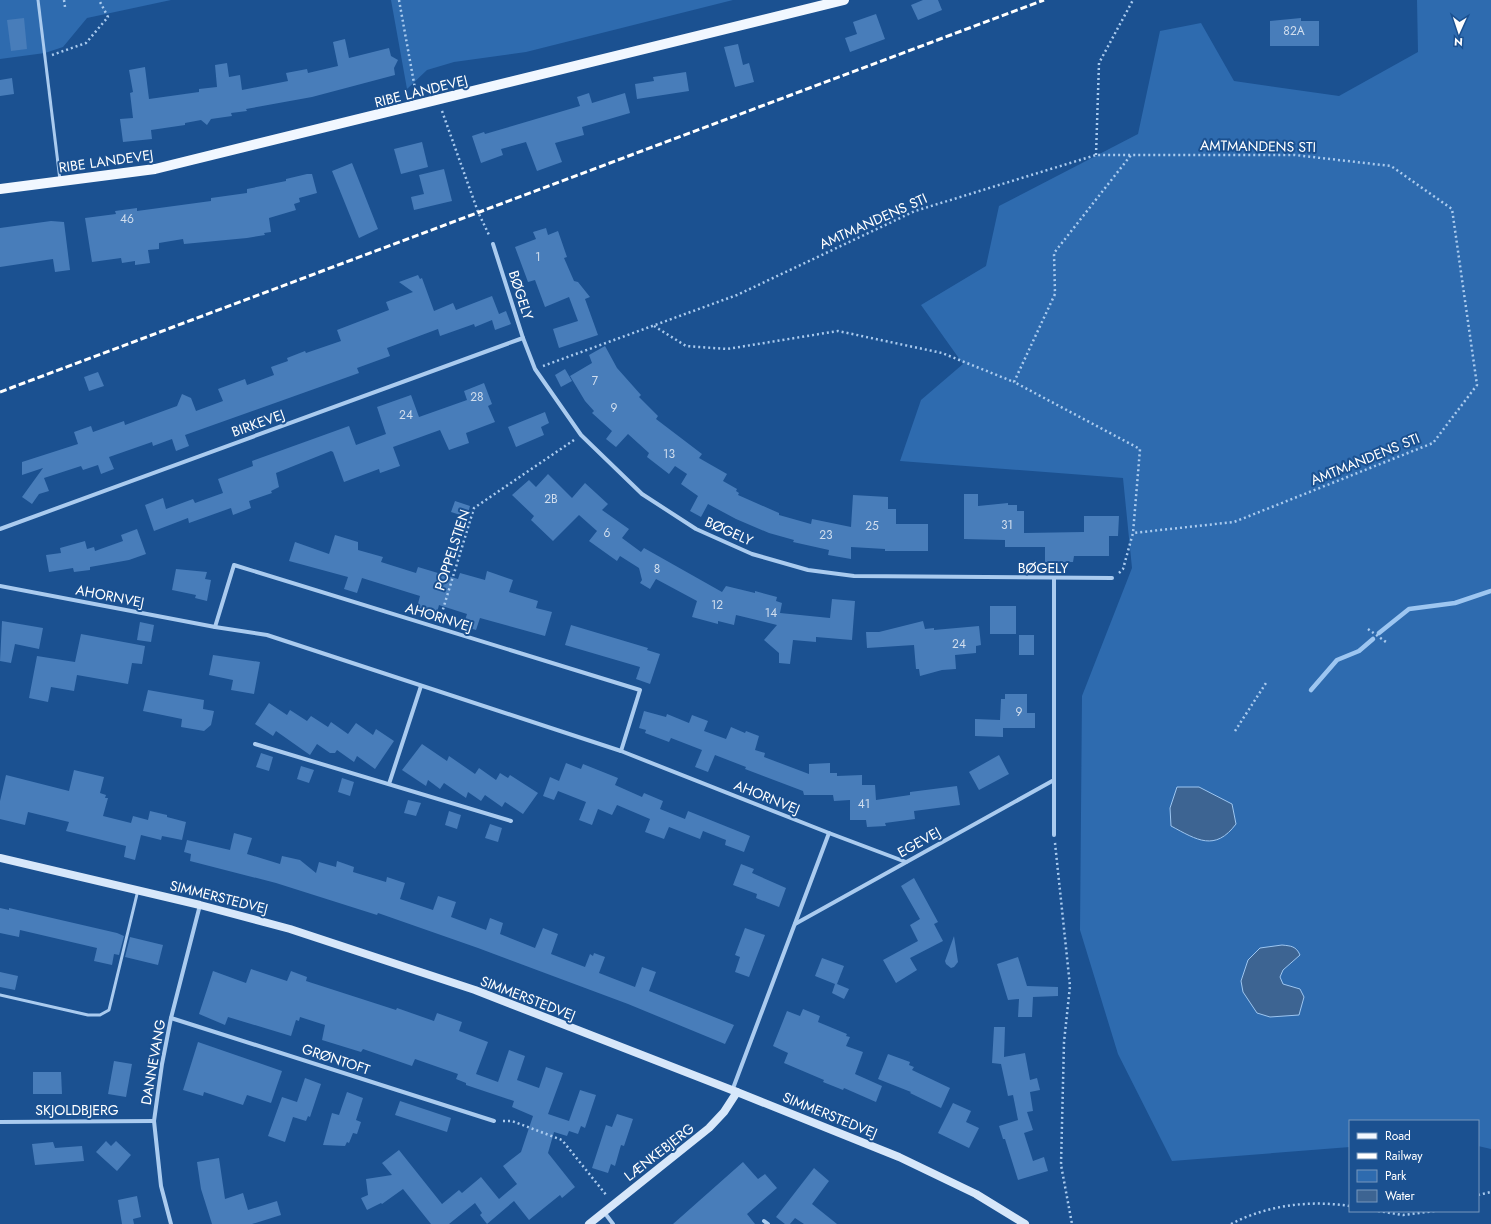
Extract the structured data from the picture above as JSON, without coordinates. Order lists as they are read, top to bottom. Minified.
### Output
{"streets":{"main road":["RIBE LANDEVEJ"],"street":["BØGELY","BIRKEVEJ","AHORNVEJ","EGEVEJ","SIMMERSTEDVEJ","GRØNTOFT","DANNEVANG","SKJOLDBJERG","LÆNKEBJERG"],"path":["AMTMANDENS STI","POPPELSTIEN"]},"crossings":[["AMTMANDENS STI","BØGELY"],["BØGELY","BIRKEVEJ"],["BØGELY","POPPELSTIEN"],["POPPELSTIEN","AHORNVEJ"],["AHORNVEJ","EGEVEJ"],["SIMMERSTEDVEJ","DANNEVANG"],["SIMMERSTEDVEJ","LÆNKEBJERG"],["GRØNTOFT","DANNEVANG"],["DANNEVANG","SKJOLDBJERG"]],"house_numbers":["82A","46","1","7","28","9","24","13","2B","31","25","6","23","8","12","14","24","9","41"],"legend":["Road","Railway","Park","Water"],"north":"bottom"}
